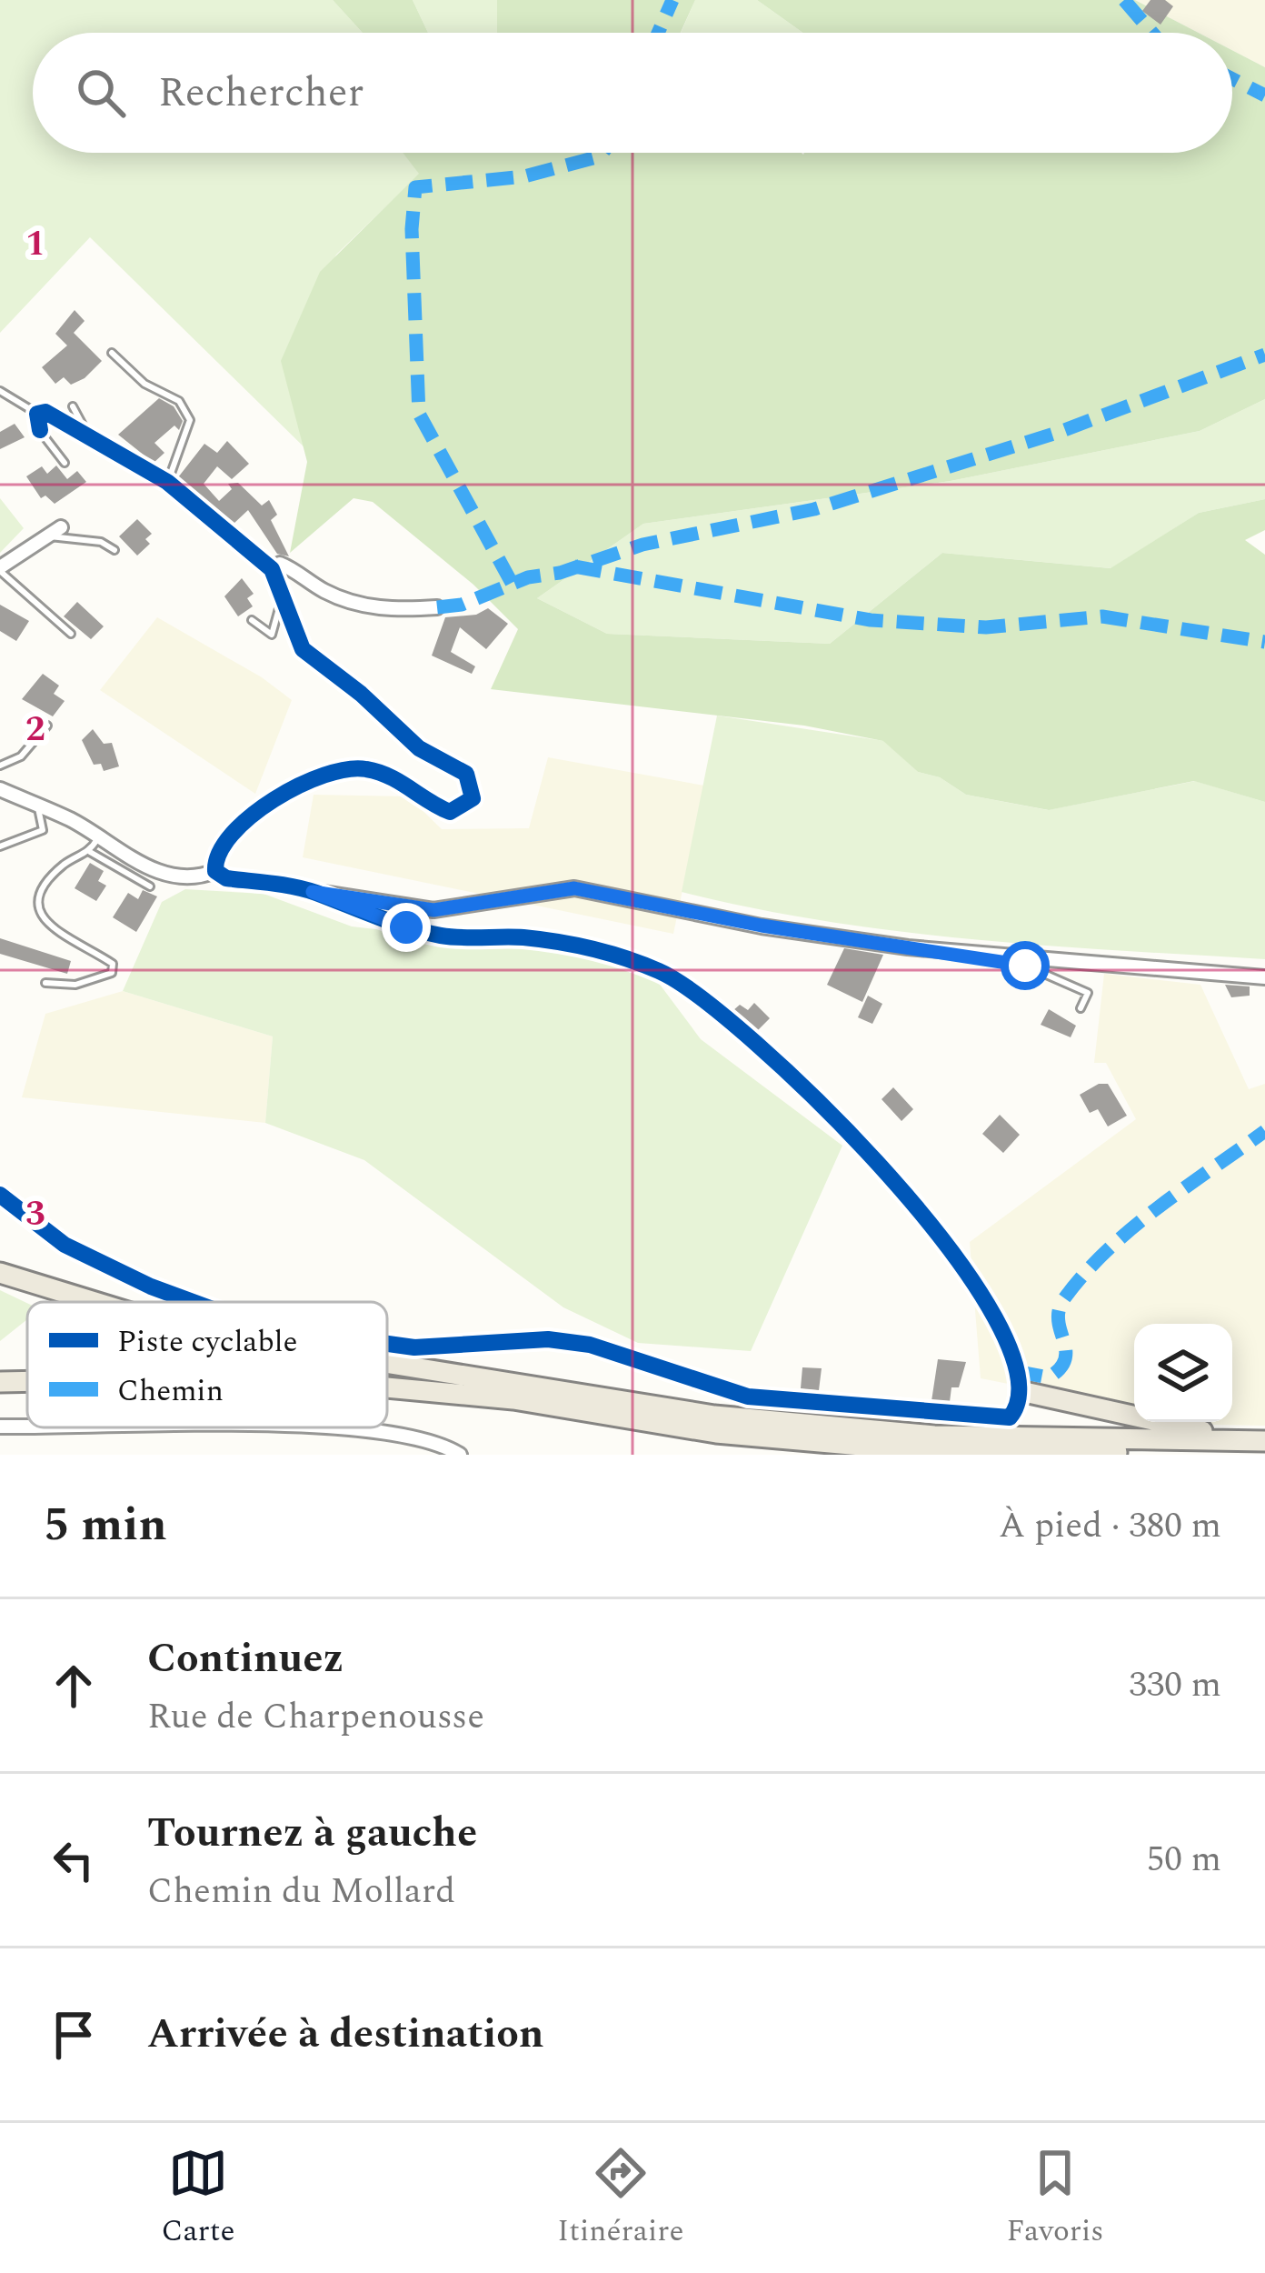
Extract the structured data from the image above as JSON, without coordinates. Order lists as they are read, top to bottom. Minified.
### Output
{"legend":["Piste cyclable","Chemin"],"page":{"search":"Rechercher","heading":["5 min","À pied · 380 m"],"list":[["Continuez","Rue de Charpenousse","330 m"],["Tournez à gauche","Chemin du Mollard","50 m"],"Arrivée à destination"],"nav":["Carte","Itinéraire","Favoris"]},"grid":{"rows":["1","2","3"]}}
